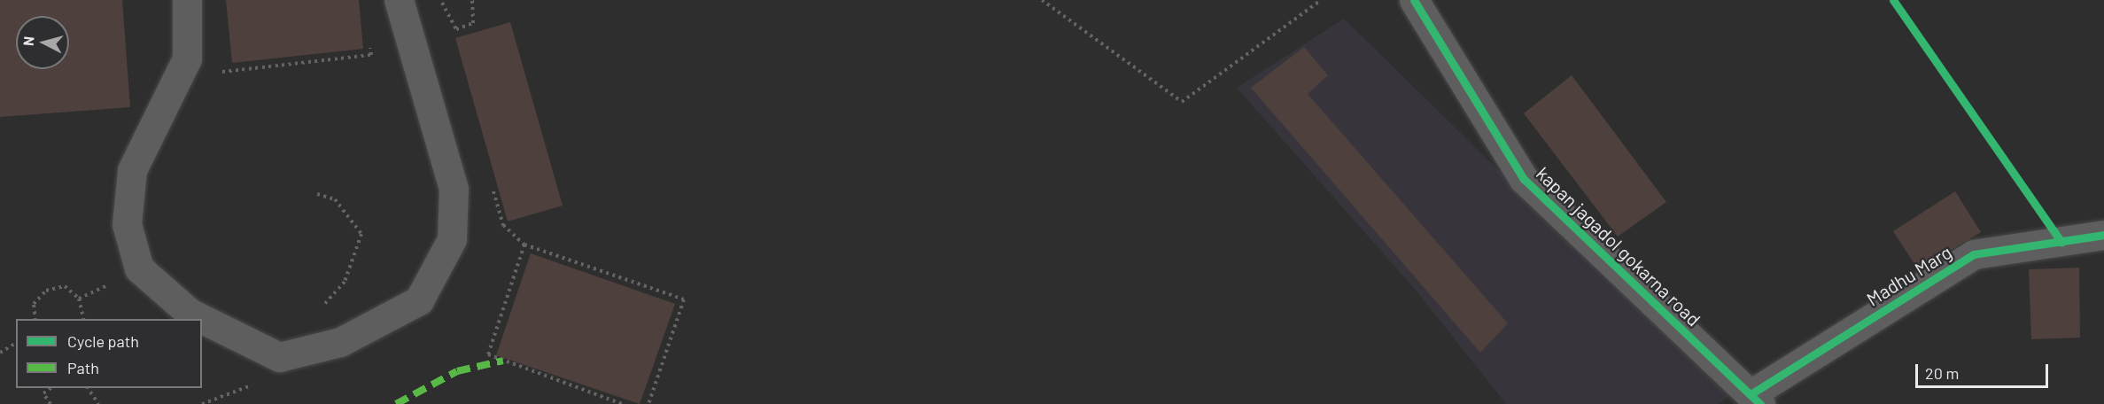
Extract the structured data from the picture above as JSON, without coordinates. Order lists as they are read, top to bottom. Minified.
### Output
{"streets":{"street":["kapan jagadol gokarna road","Madhu Marg"]},"crossings":[["kapan jagadol gokarna road","Madhu Marg"]],"legend":["Cycle path","Path"],"scale_bar":"20 m","north":"left"}
